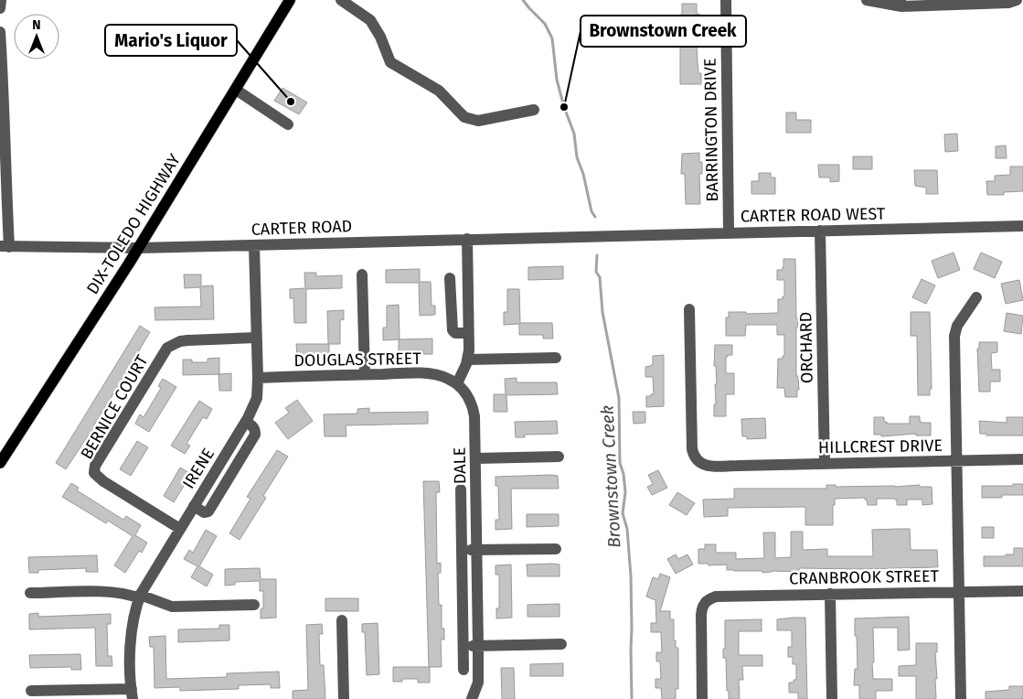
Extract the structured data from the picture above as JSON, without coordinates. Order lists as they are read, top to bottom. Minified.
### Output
{"streets":{"main road":["DIX-TOLEDO HIGHWAY"],"street":["BARRINGTON DRIVE","CARTER ROAD WEST","CARTER ROAD","ORCHARD","DOUGLAS STREET","BERNICE COURT","HILLCREST DRIVE","DALE","IRENE","CRANBROOK STREET"]},"crossings":[["BARRINGTON DRIVE","CARTER ROAD WEST"],["CARTER ROAD WEST","CARTER ROAD"],["CARTER ROAD WEST","ORCHARD"],["DIX-TOLEDO HIGHWAY","CARTER ROAD"],["CARTER ROAD","IRENE"],["ORCHARD","HILLCREST DRIVE"],["DOUGLAS STREET","DALE"],["DOUGLAS STREET","IRENE"],["BERNICE COURT","IRENE"]],"water":["Brownstown Creek"],"places":["Mario's Liquor","Brownstown Creek"],"north":"top"}
